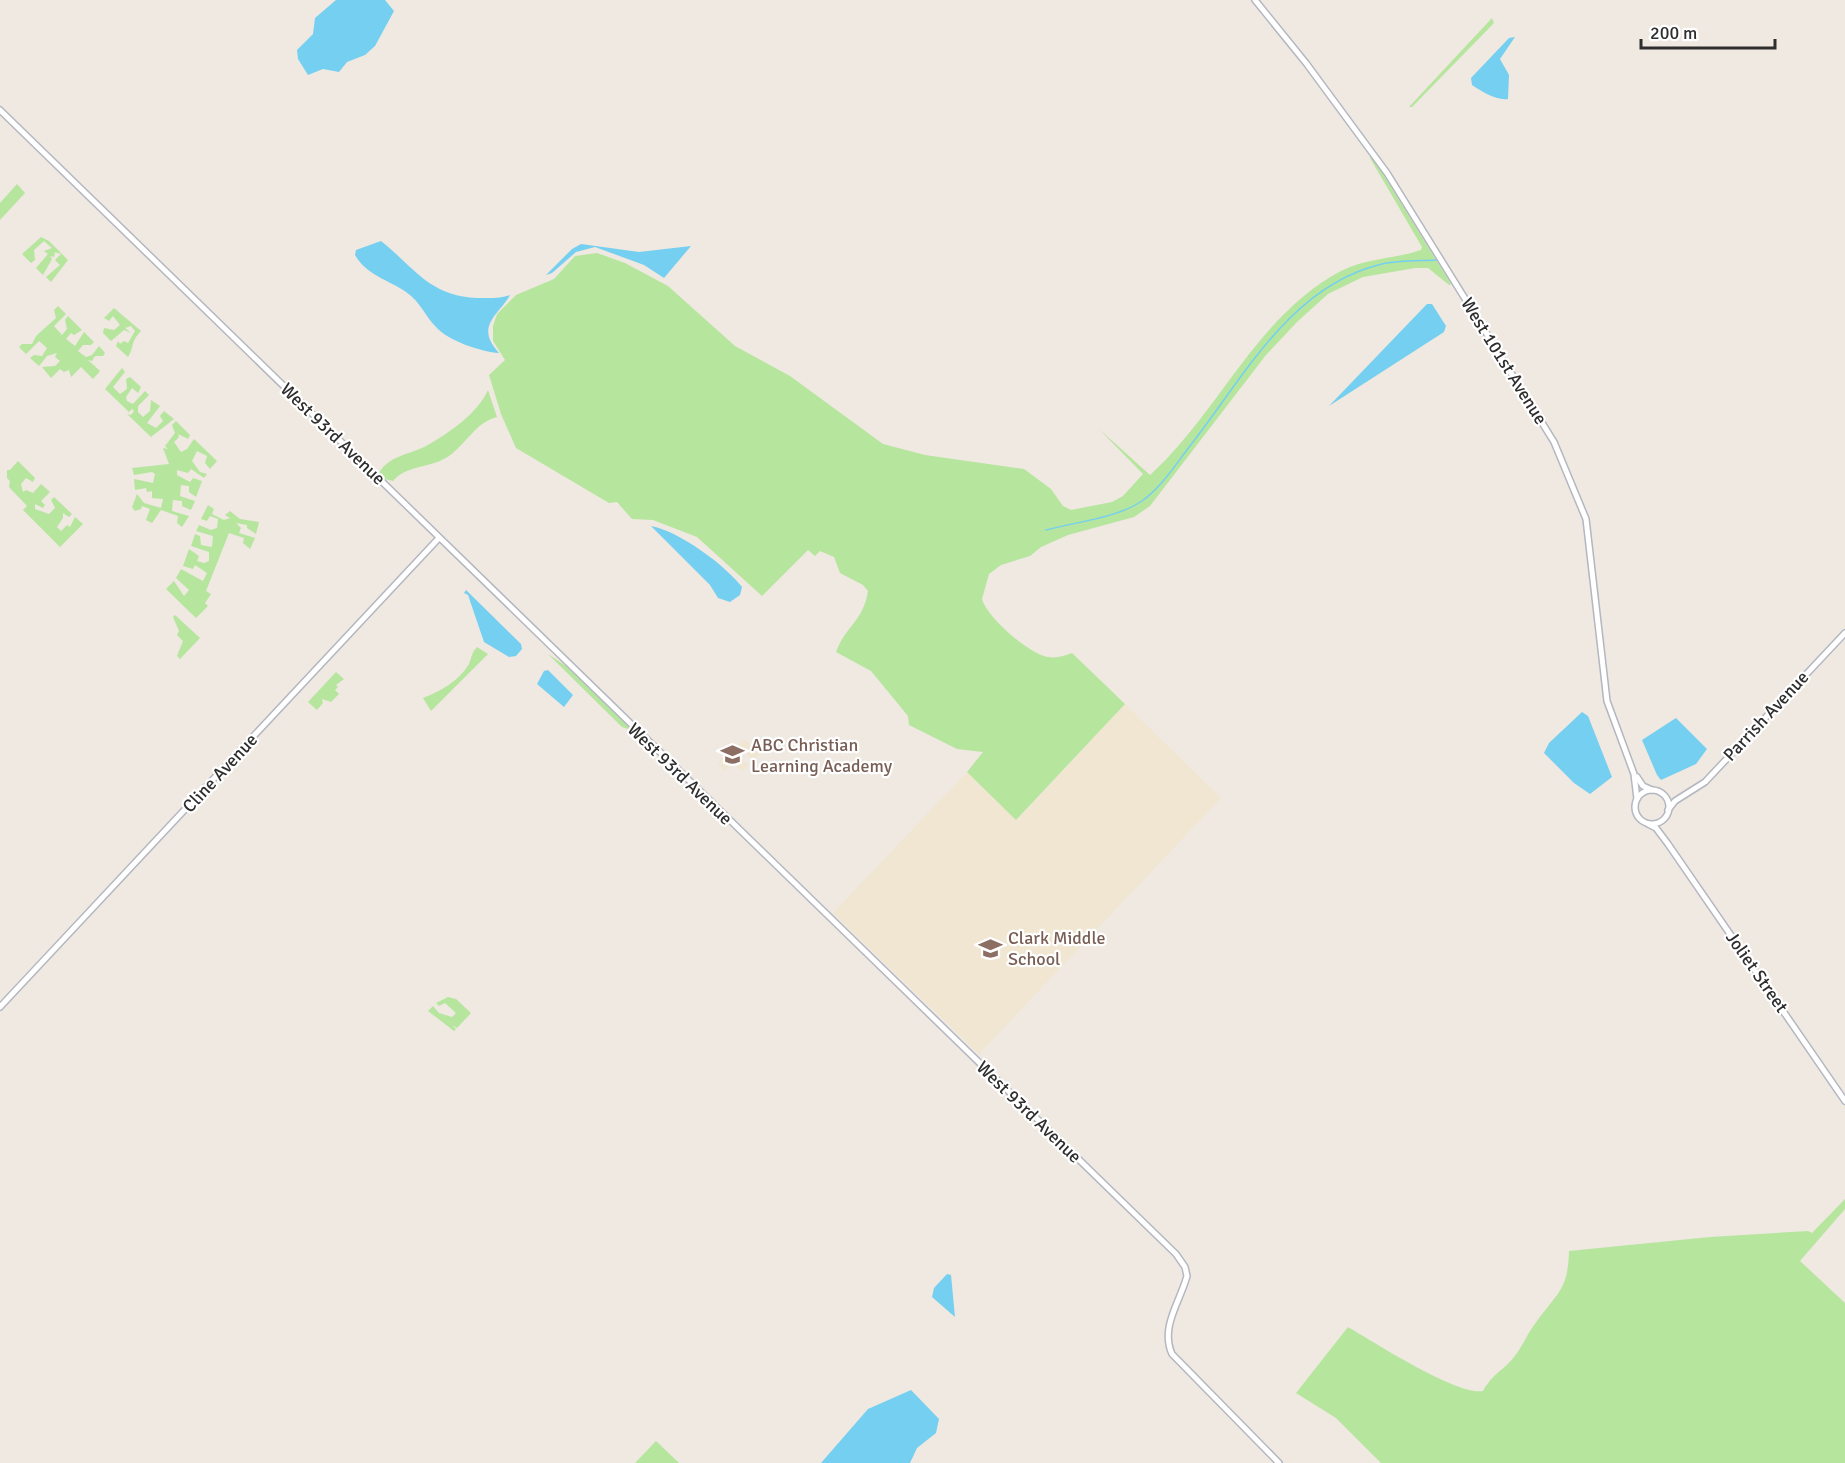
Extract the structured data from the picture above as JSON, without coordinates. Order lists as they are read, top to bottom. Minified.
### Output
{"streets":{"street":["West 101st Avenue","West 93rd Avenue","Parrish Avenue","Cline Avenue","Joliet Street"]},"crossings":[["West 101st Avenue","Parrish Avenue"],["West 101st Avenue","Joliet Street"],["West 93rd Avenue","Cline Avenue"],["Parrish Avenue","Joliet Street"]],"places":{"school or university":["ABC Christian Learning Academy","Clark Middle School"]},"scale_bar":"200 m"}
